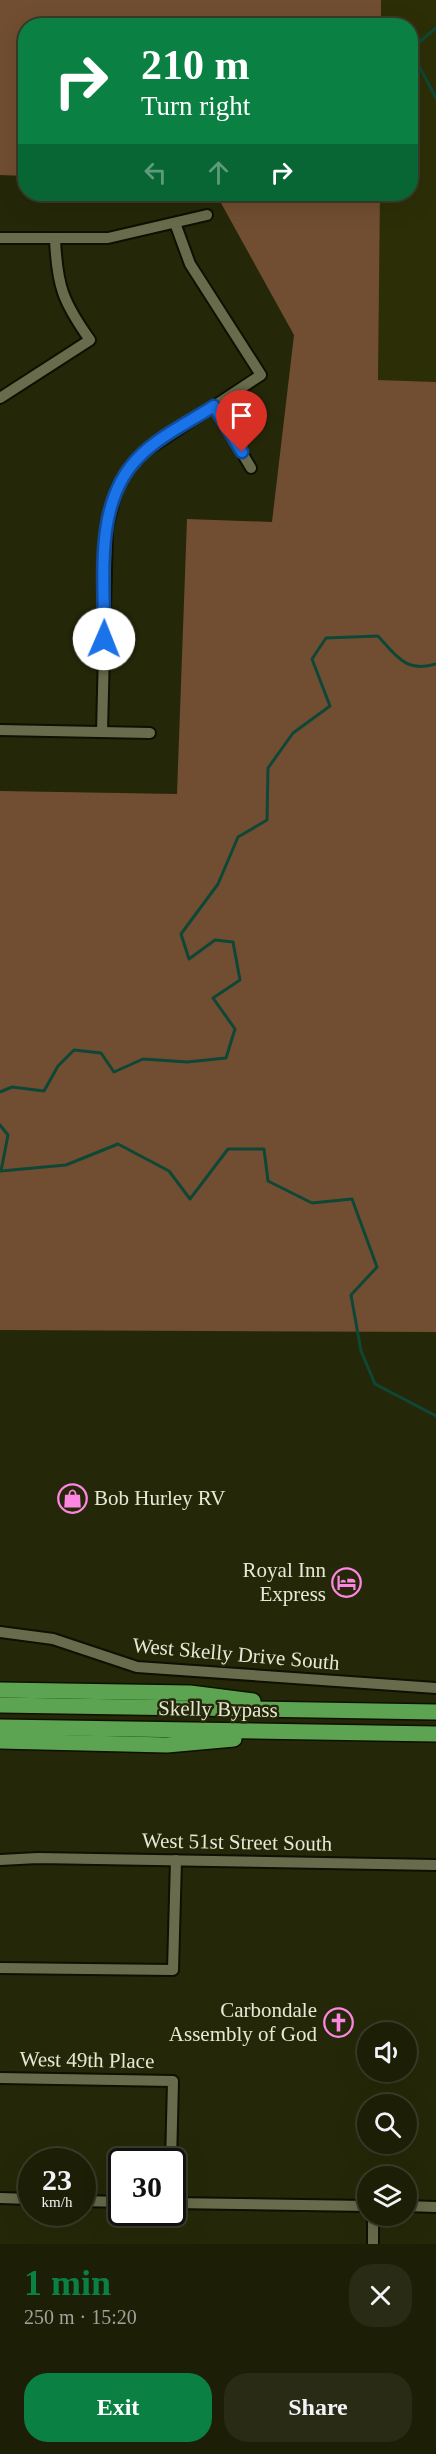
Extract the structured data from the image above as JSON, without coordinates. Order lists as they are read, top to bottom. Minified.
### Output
{"streets":{"highway":["Skelly Bypass"],"street":["West Skelly Drive South","West 51st Street South","West 49th Place"]},"places":{"shop":["Bob Hurley RV"],"hotel":["Royal Inn Express"],"church":["Carbondale Assembly of God"]},"page":{"turn":["210 m","Turn right"],"speed":"23 km/h","limit":"30","heading":["1 min","250 m · 15:20"],"buttons":["Exit","Share"]}}
